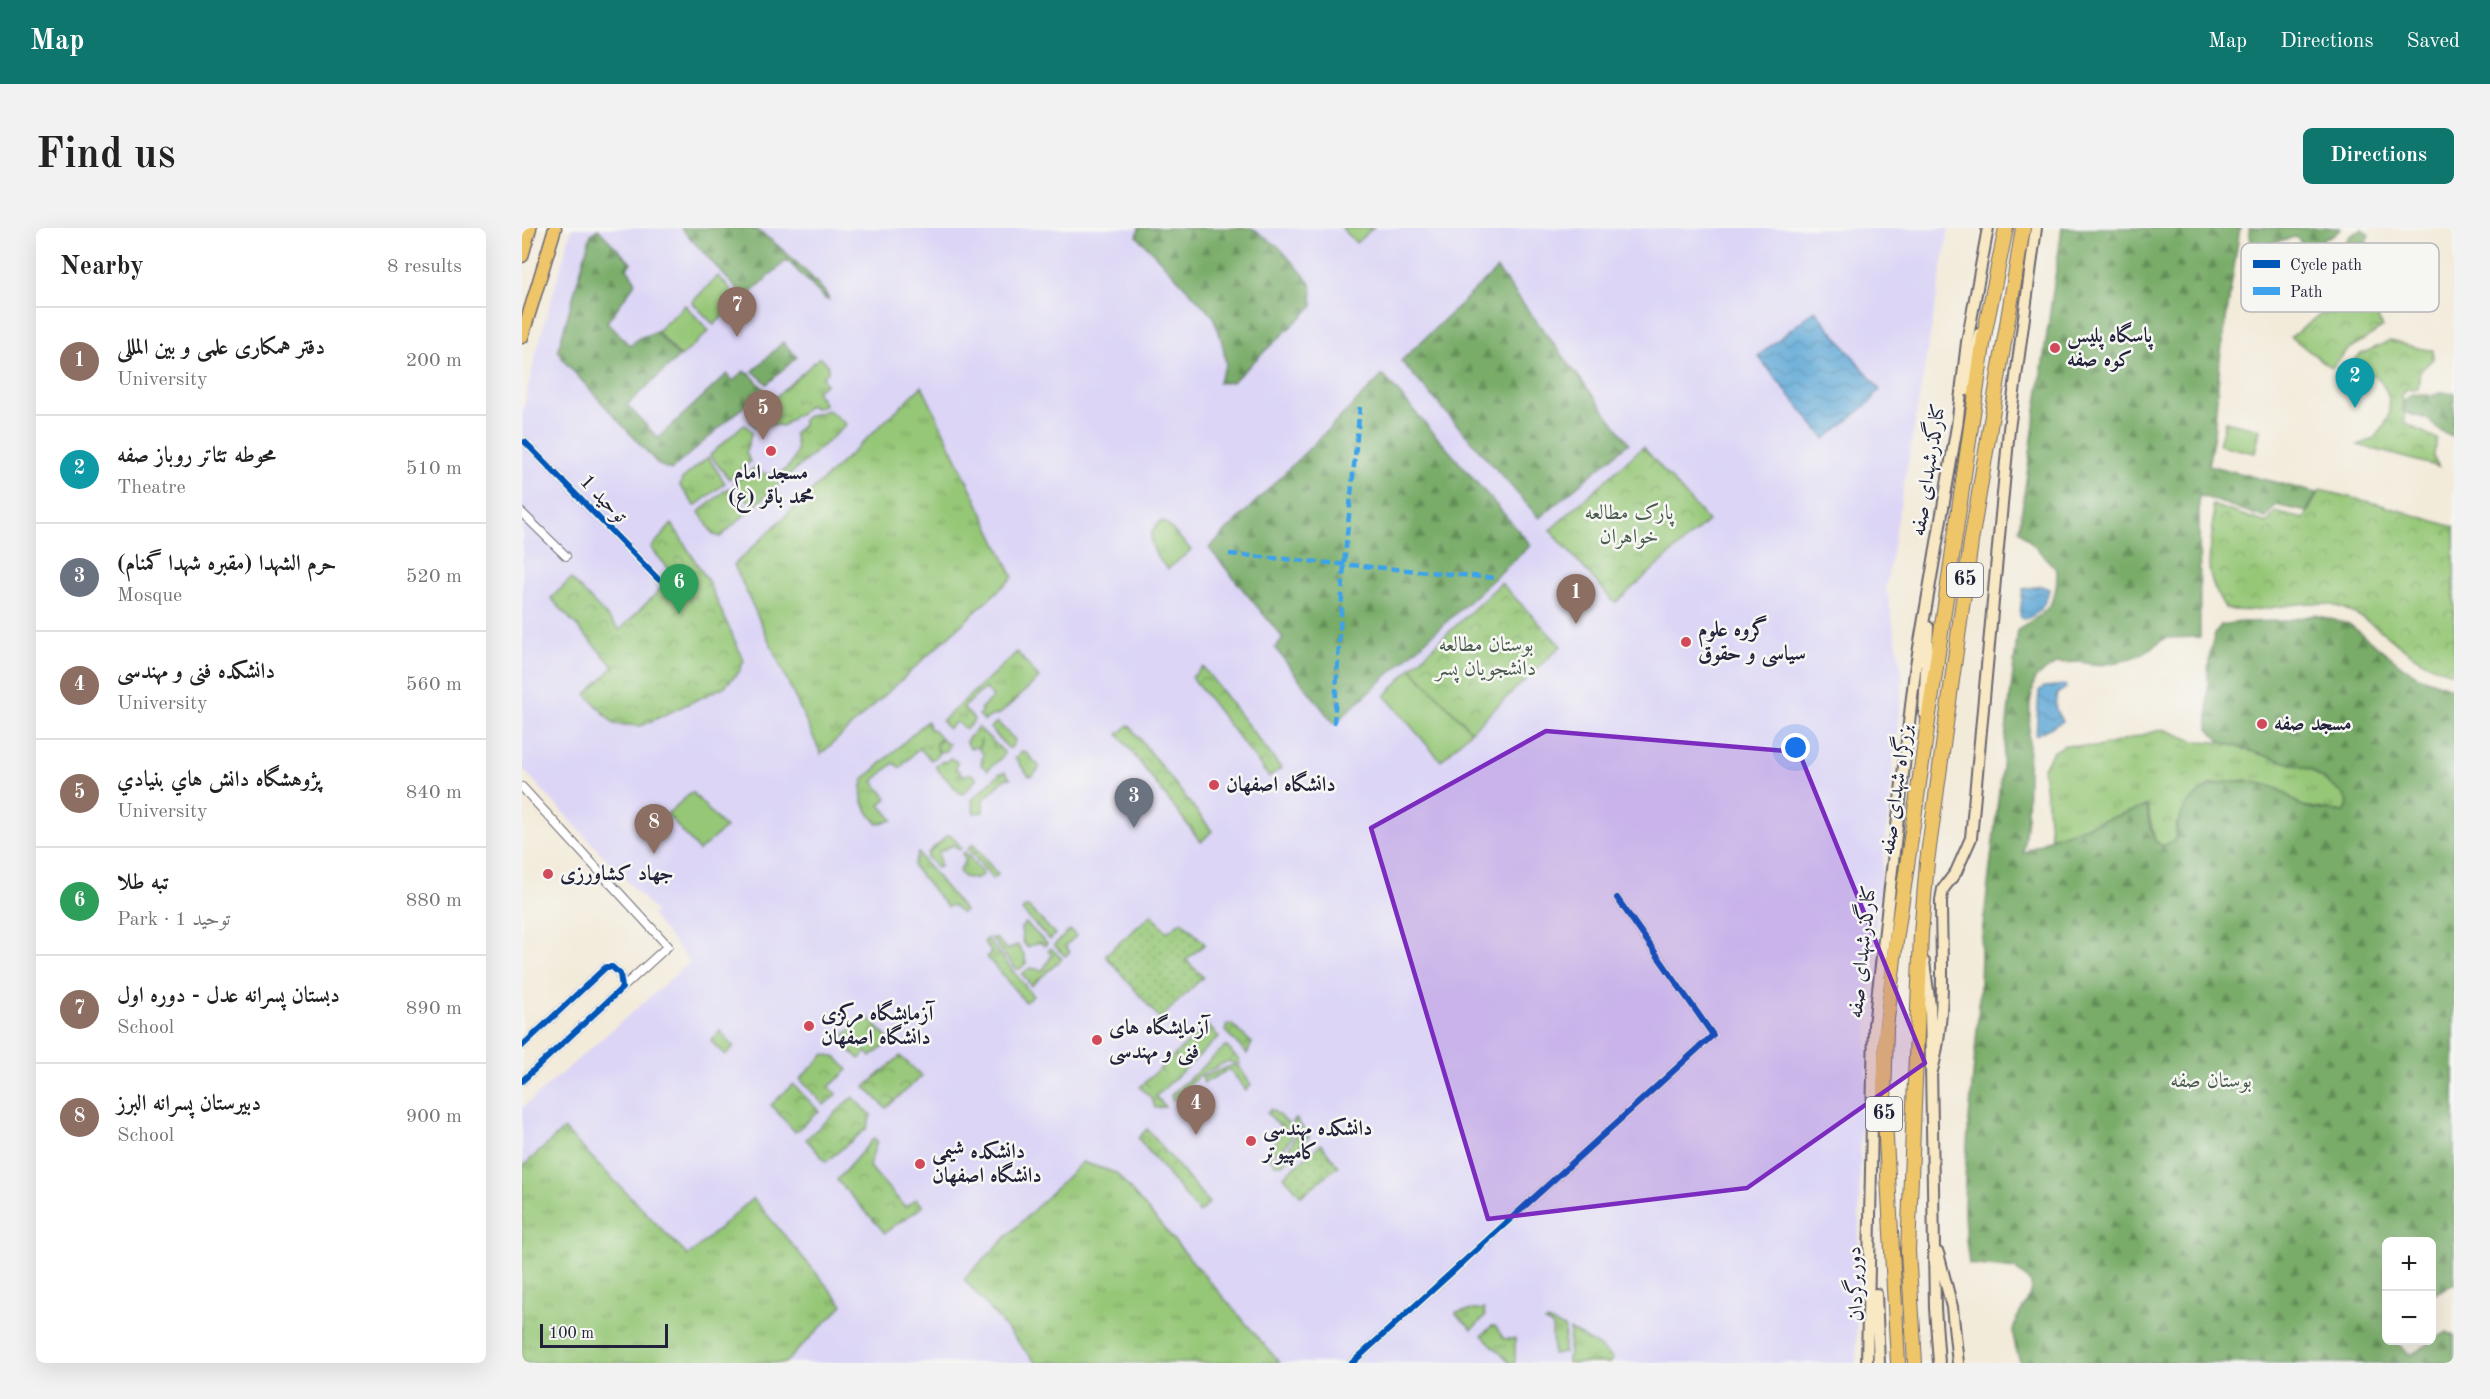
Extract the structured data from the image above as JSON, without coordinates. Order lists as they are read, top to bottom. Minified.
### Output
{"streets":{"highway":["65","بزرگراه شهدای صفه"],"main road":["کنارگذرشهدای صفه","دوربرگردان"],"street":["توحید 1"]},"crossings":[["کنارگذرشهدای صفه","دوربرگردان"]],"parks":["پارک مطالعه خواهران","بوستان مطالعه دانشجویان پسر","بوستان صفه"],"places":["پاسگاه پلیس کوه صفه","مسجد امام محمد باقر (ع)","گروه علوم سیاسی و حقوق","مسجد صفه","دانشگاه اصفهان","جهاد کشاورزی","آزمایشگاه مرکزی دانشگاه اصفهان","آزمایشگاه های فنی و مهندسی","دانشکده مهندسی کامپیوتر","دانشکده شیمی دانشگاه اصفهان"],"legend":["Cycle path","Path"],"scale_bar":"100 m","page":{"header":"Map","nav":["Map","Directions","Saved"],"buttons":"Directions","title":"Find us","heading":["Nearby","8 results"],"pins":["7","2","5","6","1","3","8","4"],"list":[{"mark":"1","name":"دفتر همکاری علمی و بین المللی","note":"University","value":"200 m"},{"mark":"2","name":"محوطه تئاتر روباز صفه","note":"Theatre","value":"510 m"},{"mark":"3","name":"حرم الشهدا (مقبره شهدا گمنام)","note":"Mosque","value":"520 m"},{"mark":"4","name":"دانشکده فنی و مهندسی","note":"University","value":"560 m"},{"mark":"5","name":"پژوهشگاه دانش هاي بنيادي","note":"University","value":"840 m"},{"mark":"6","name":"تبه طلا","note":"Park · توحید 1","value":"880 m"},{"mark":"7","name":"دبستان پسرانه عدل - دوره اول","note":"School","value":"890 m"},{"mark":"8","name":"دبیرستان پسرانه البرز","note":"School","value":"900 m"}],"map_buttons":["+","−"],"scale":"100 m"}}
